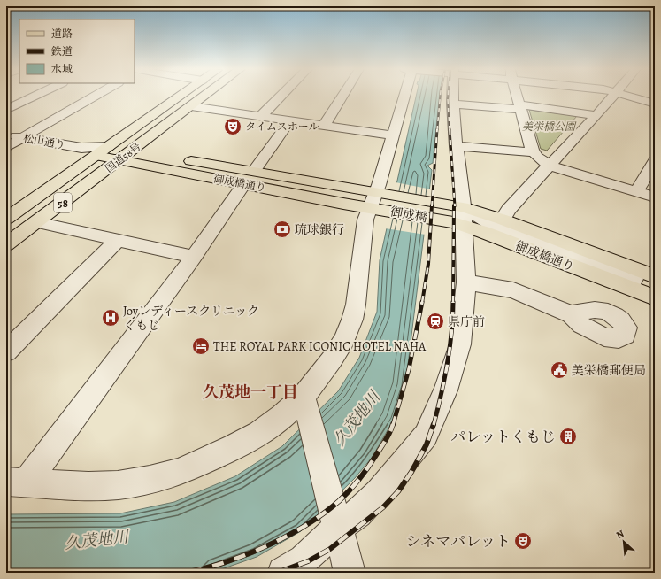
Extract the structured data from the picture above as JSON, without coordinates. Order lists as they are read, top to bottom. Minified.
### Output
{"streets":{"main road":["国道58号","御成橋通り","58","御成橋"],"street":["松山通り"]},"crossings":[["国道58号","御成橋通り"],["御成橋通り","御成橋"]],"districts":["久茂地一丁目"],"water":["久茂地川"],"parks":["美栄橋公園"],"places":{"theatre":["タイムスホール","シネマパレット"],"bank":["琉球銀行"],"hospital":["Joyレディースクリニック くもじ"],"station":["県庁前"],"hotel":["THE ROYAL PARK ICONIC HOTEL NAHA"],"public building":["美栄橋郵便局"],"building":["パレットくもじ"]},"legend":["道路","鉄道","水域"],"north":"top left"}
